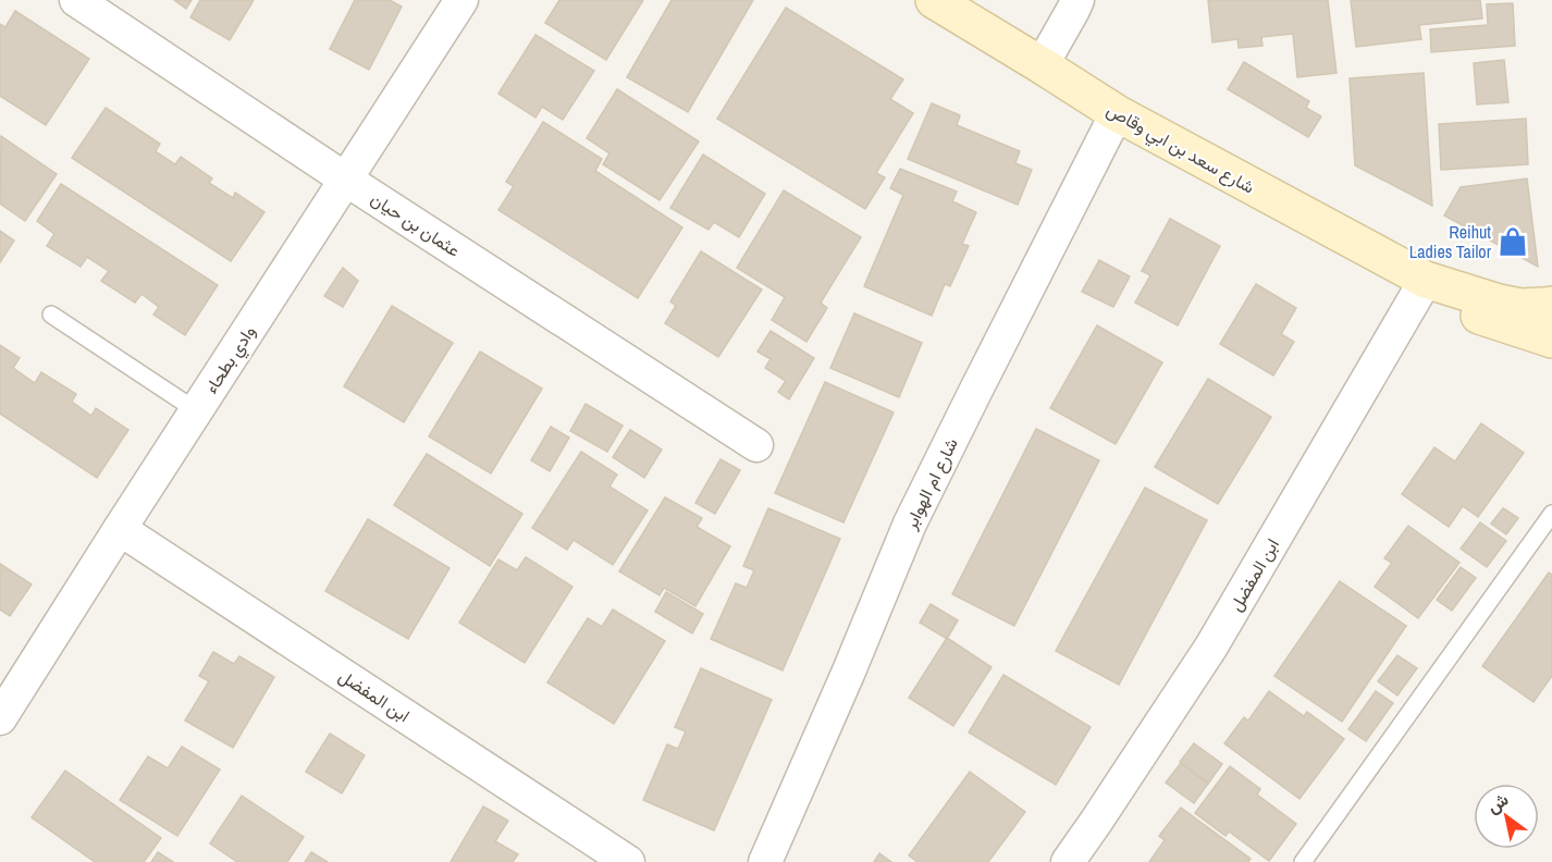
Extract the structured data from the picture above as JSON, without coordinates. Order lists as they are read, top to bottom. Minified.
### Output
{"streets":{"street":["شارع سعد بن ابي وقاص","عثمان بن حيان","وادي بطحاء","شارع ام الهوابر","ابن المفضل"]},"crossings":[["شارع سعد بن ابي وقاص","شارع ام الهوابر"],["شارع سعد بن ابي وقاص","ابن المفضل"],["عثمان بن حيان","وادي بطحاء"],["وادي بطحاء","ابن المفضل"]],"places":{"shop":["Reihut Ladies Tailor"]},"north":"top left"}
